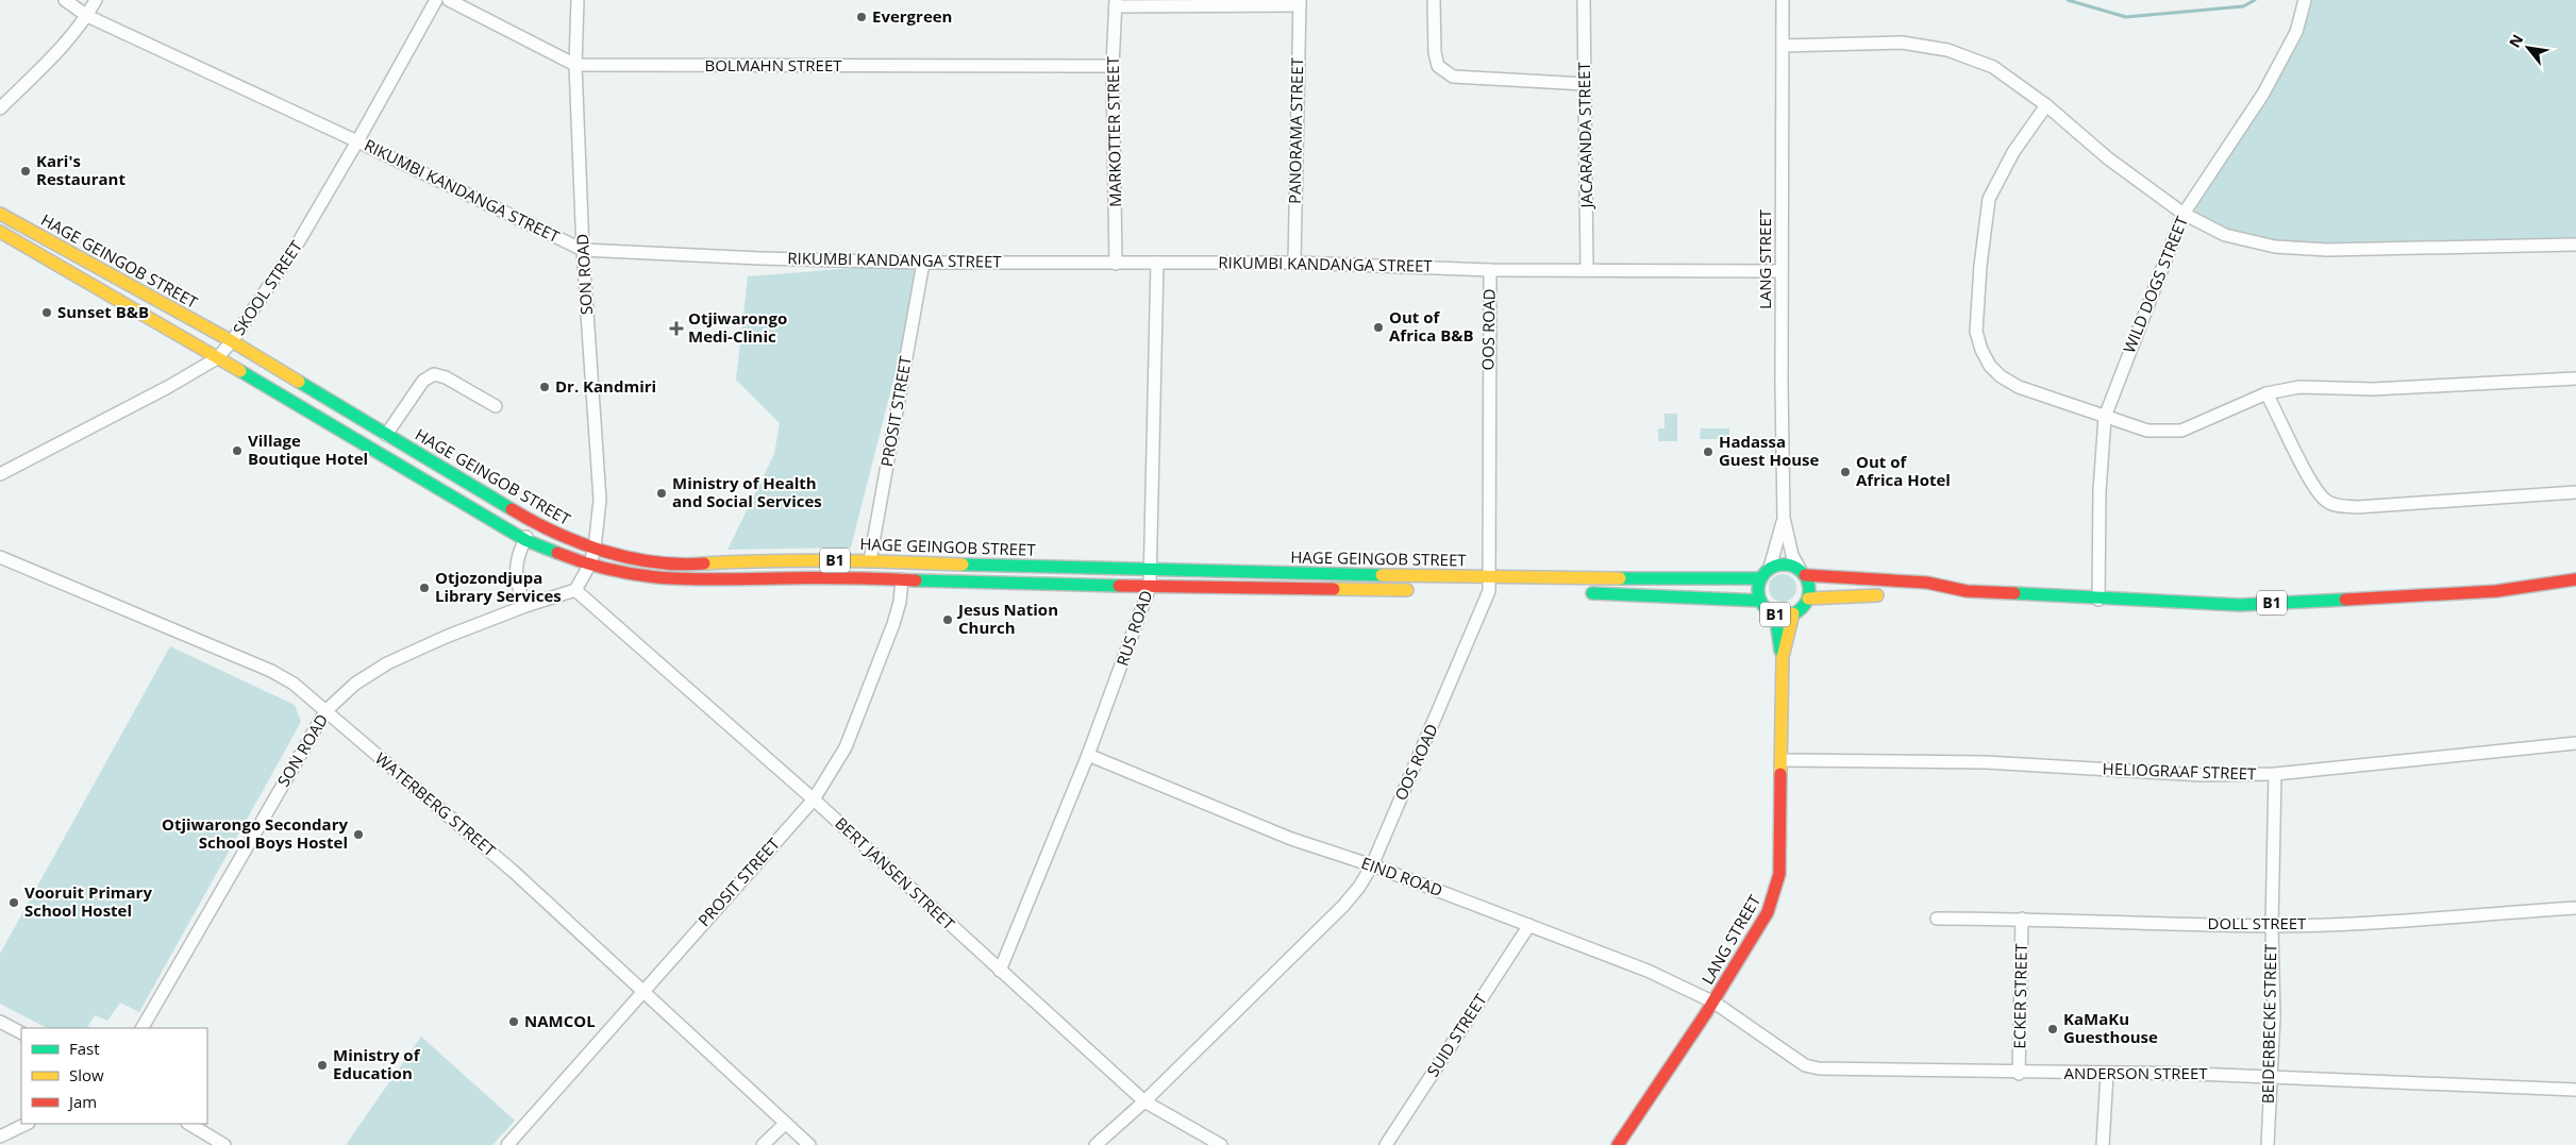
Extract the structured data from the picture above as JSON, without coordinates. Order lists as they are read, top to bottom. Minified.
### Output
{"streets":{"main road":["LANG STREET","HAGE GEINGOB STREET","B1"],"street":["BOLMAHN STREET","PANORAMA STREET","MARKOTTER STREET","JACARANDA STREET","RIKUMBI KANDANGA STREET","SON ROAD","WILD DOGS STREET","SKOOL STREET","OOS ROAD","PROSIT STREET","RUS ROAD","HELIOGRAAF STREET","WATERBERG STREET","BERT JANSEN STREET","EIND ROAD","DOLL STREET","ECKER STREET","BEIDERBECKE STREET","SUID STREET","ANDERSON STREET"]},"crossings":[["BOLMAHN STREET","MARKOTTER STREET"],["BOLMAHN STREET","SON ROAD"],["PANORAMA STREET","RIKUMBI KANDANGA STREET"],["MARKOTTER STREET","RIKUMBI KANDANGA STREET"],["JACARANDA STREET","RIKUMBI KANDANGA STREET"],["RIKUMBI KANDANGA STREET","LANG STREET"],["RIKUMBI KANDANGA STREET","SON ROAD"],["RIKUMBI KANDANGA STREET","SKOOL STREET"],["RIKUMBI KANDANGA STREET","OOS ROAD"],["RIKUMBI KANDANGA STREET","PROSIT STREET"],["RIKUMBI KANDANGA STREET","RUS ROAD"],["LANG STREET","HAGE GEINGOB STREET"],["LANG STREET","B1"],["LANG STREET","HELIOGRAAF STREET"],["LANG STREET","EIND ROAD"],["LANG STREET","ANDERSON STREET"],["HAGE GEINGOB STREET","SON ROAD"],["HAGE GEINGOB STREET","SKOOL STREET"],["HAGE GEINGOB STREET","OOS ROAD"],["HAGE GEINGOB STREET","PROSIT STREET"],["HAGE GEINGOB STREET","B1"],["HAGE GEINGOB STREET","RUS ROAD"],["SON ROAD","WATERBERG STREET"],["SON ROAD","BERT JANSEN STREET"],["WILD DOGS STREET","B1"],["OOS ROAD","BERT JANSEN STREET"],["OOS ROAD","EIND ROAD"],["PROSIT STREET","WATERBERG STREET"],["PROSIT STREET","BERT JANSEN STREET"],["RUS ROAD","BERT JANSEN STREET"],["RUS ROAD","EIND ROAD"],["HELIOGRAAF STREET","BEIDERBECKE STREET"],["EIND ROAD","SUID STREET"],["EIND ROAD","ANDERSON STREET"],["DOLL STREET","ECKER STREET"],["DOLL STREET","BEIDERBECKE STREET"],["ECKER STREET","ANDERSON STREET"],["BEIDERBECKE STREET","ANDERSON STREET"]],"places":{"other":["Evergreen","Kari's Restaurant","Sunset B&B","Out of Africa B&B","Dr. Kandmiri","Village Boutique Hotel","Hadassa Guest House","Out of Africa Hotel","Ministry of Health and Social Services","Otjozondjupa Library Services","Jesus Nation Church","Otjiwarongo Secondary School Boys Hostel","Vooruit Primary School Hostel","NAMCOL","KaMaKu Guesthouse","Ministry of Education"],"health":["Otjiwarongo Medi-Clinic"]},"legend":["Fast","Slow","Jam"],"north":"top left"}
